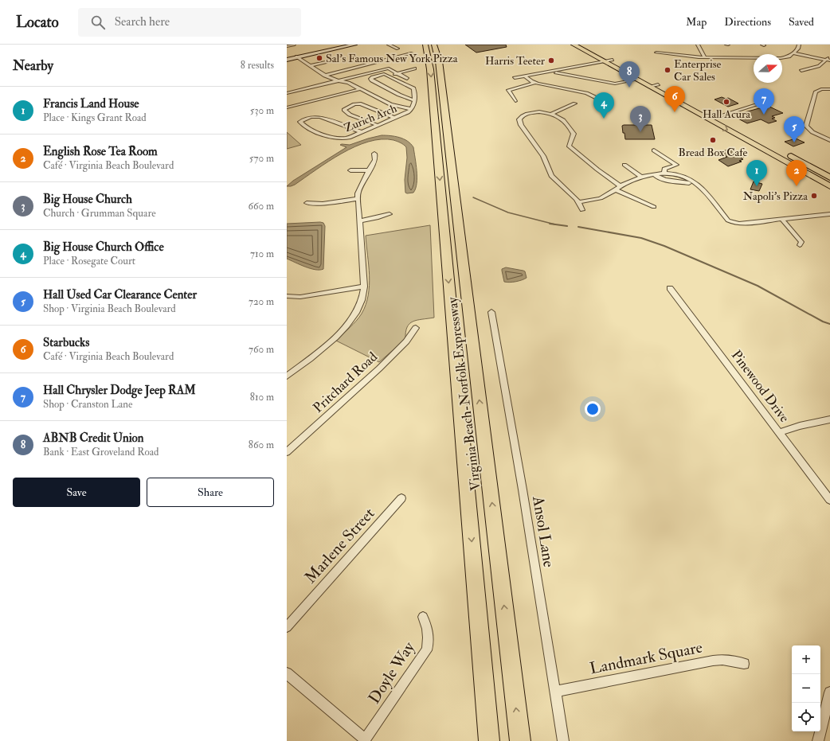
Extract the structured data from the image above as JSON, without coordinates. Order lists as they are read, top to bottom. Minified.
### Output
{"streets":{"highway":["Virginia Beach-Norfolk Expressway"],"street":["Zurich Arch","Pritchard Road","Pinewood Drive","Ansol Lane","Marlene Street","Landmark Square","Doyle Way"]},"crossings":[["Ansol Lane","Landmark Square"]],"places":["Sal's Famous New York Pizza","Harris Teeter","Enterprise Car Sales","Hall Acura","Bread Box Cafe","Napoli's Pizza"],"north":"right","page":{"header":"Locato","search":"Search here","nav":["Map","Directions","Saved"],"heading":["Nearby","8 results"],"pins":["8","6","7","4","3","5","1","2"],"list":[{"mark":"1","name":"Francis Land House","note":"Place · Kings Grant Road","value":"530 m"},{"mark":"2","name":"English Rose Tea Room","note":"Café · Virginia Beach Boulevard","value":"570 m"},{"mark":"3","name":"Big House Church","note":"Church · Grumman Square","value":"660 m"},{"mark":"4","name":"Big House Church Office","note":"Place · Rosegate Court","value":"710 m"},{"mark":"5","name":"Hall Used Car Clearance Center","note":"Shop · Virginia Beach Boulevard","value":"720 m"},{"mark":"6","name":"Starbucks","note":"Café · Virginia Beach Boulevard","value":"760 m"},{"mark":"7","name":"Hall Chrysler Dodge Jeep RAM","note":"Shop · Cranston Lane","value":"810 m"},{"mark":"8","name":"ABNB Credit Union","note":"Bank · East Groveland Road","value":"860 m"}],"buttons":["Save","Share"],"map_buttons":["+","−"]}}
